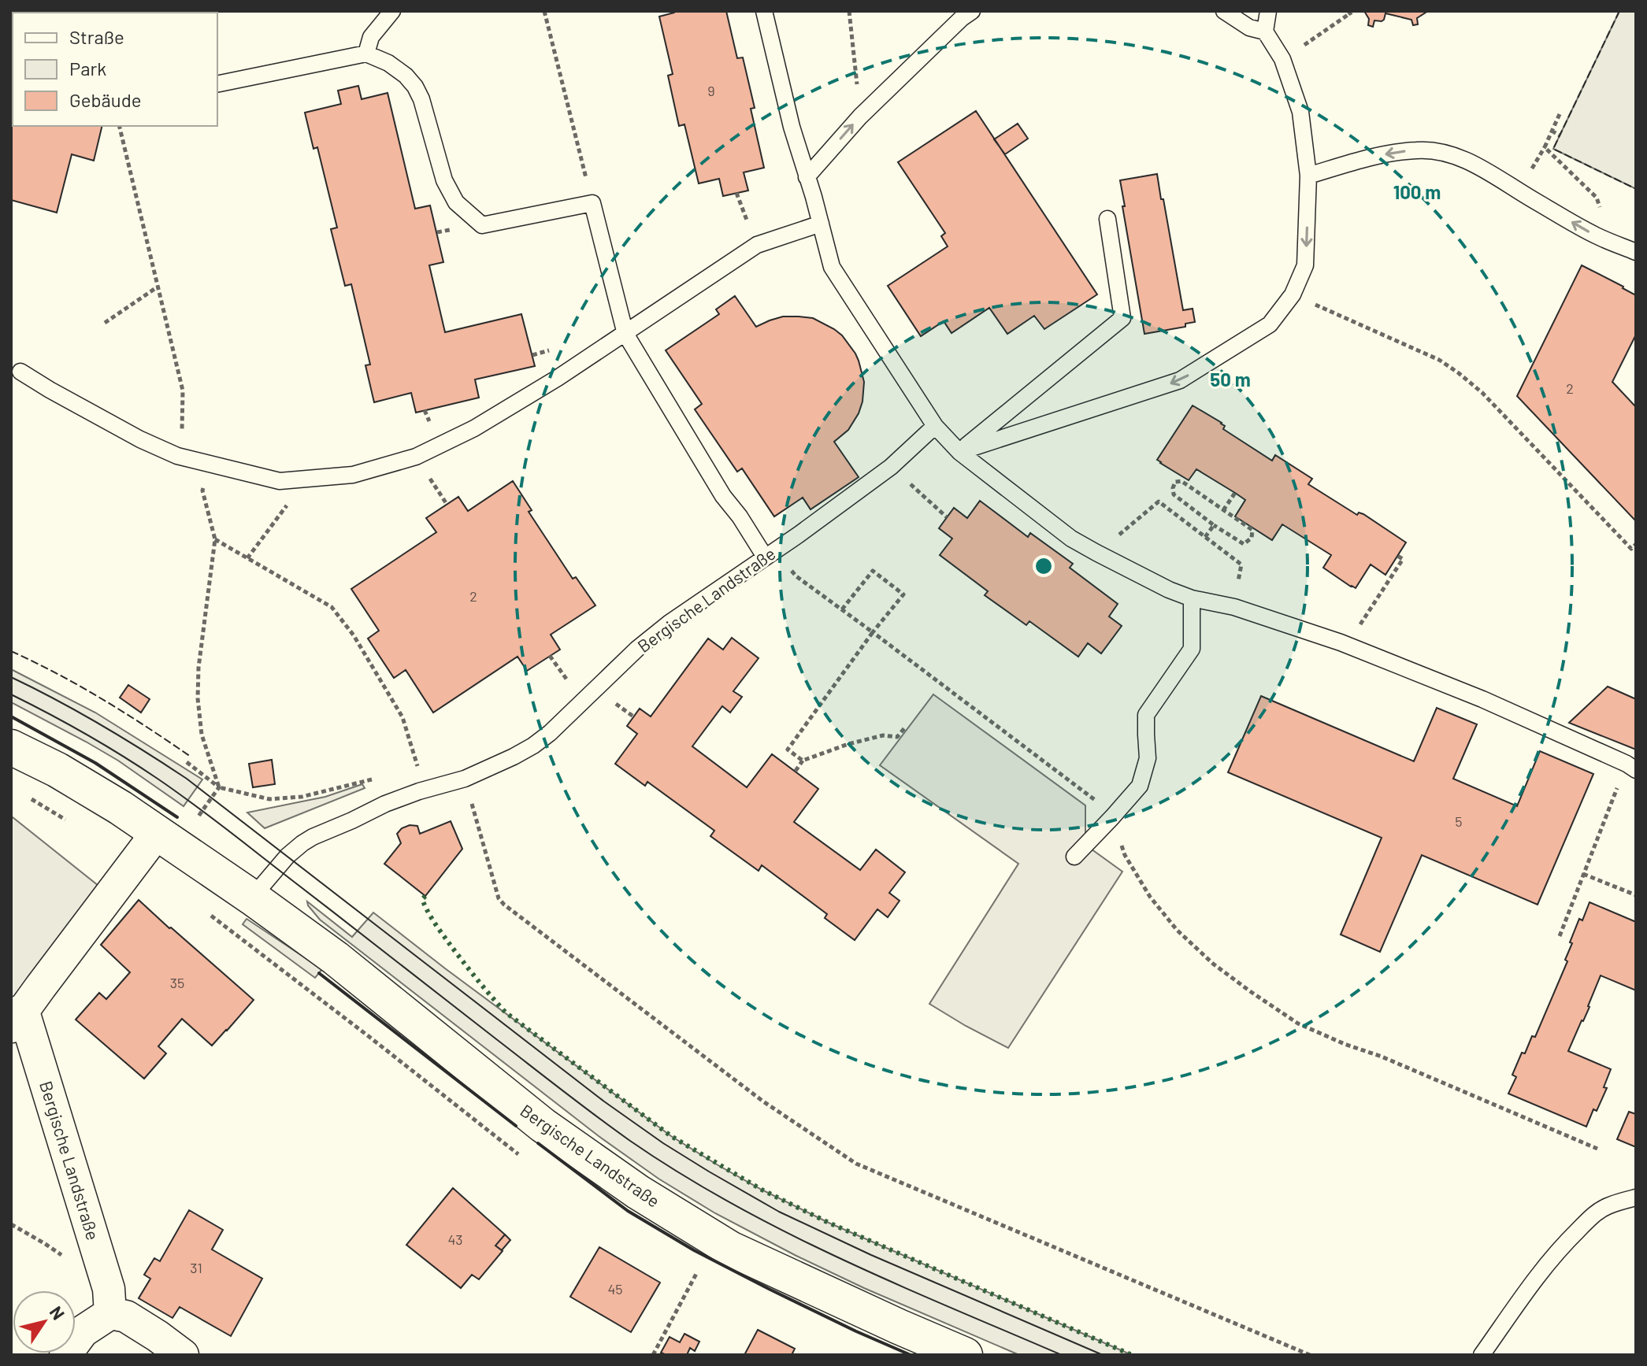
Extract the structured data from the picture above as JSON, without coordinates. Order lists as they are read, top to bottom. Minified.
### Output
{"streets":{"main road":["Bergische Landstraße"]},"house_numbers":["9","2","2","5","35","43","31","45"],"legend":["Straße","Park","Gebäude"],"north":"top right","rings":["100 m","50 m"]}
